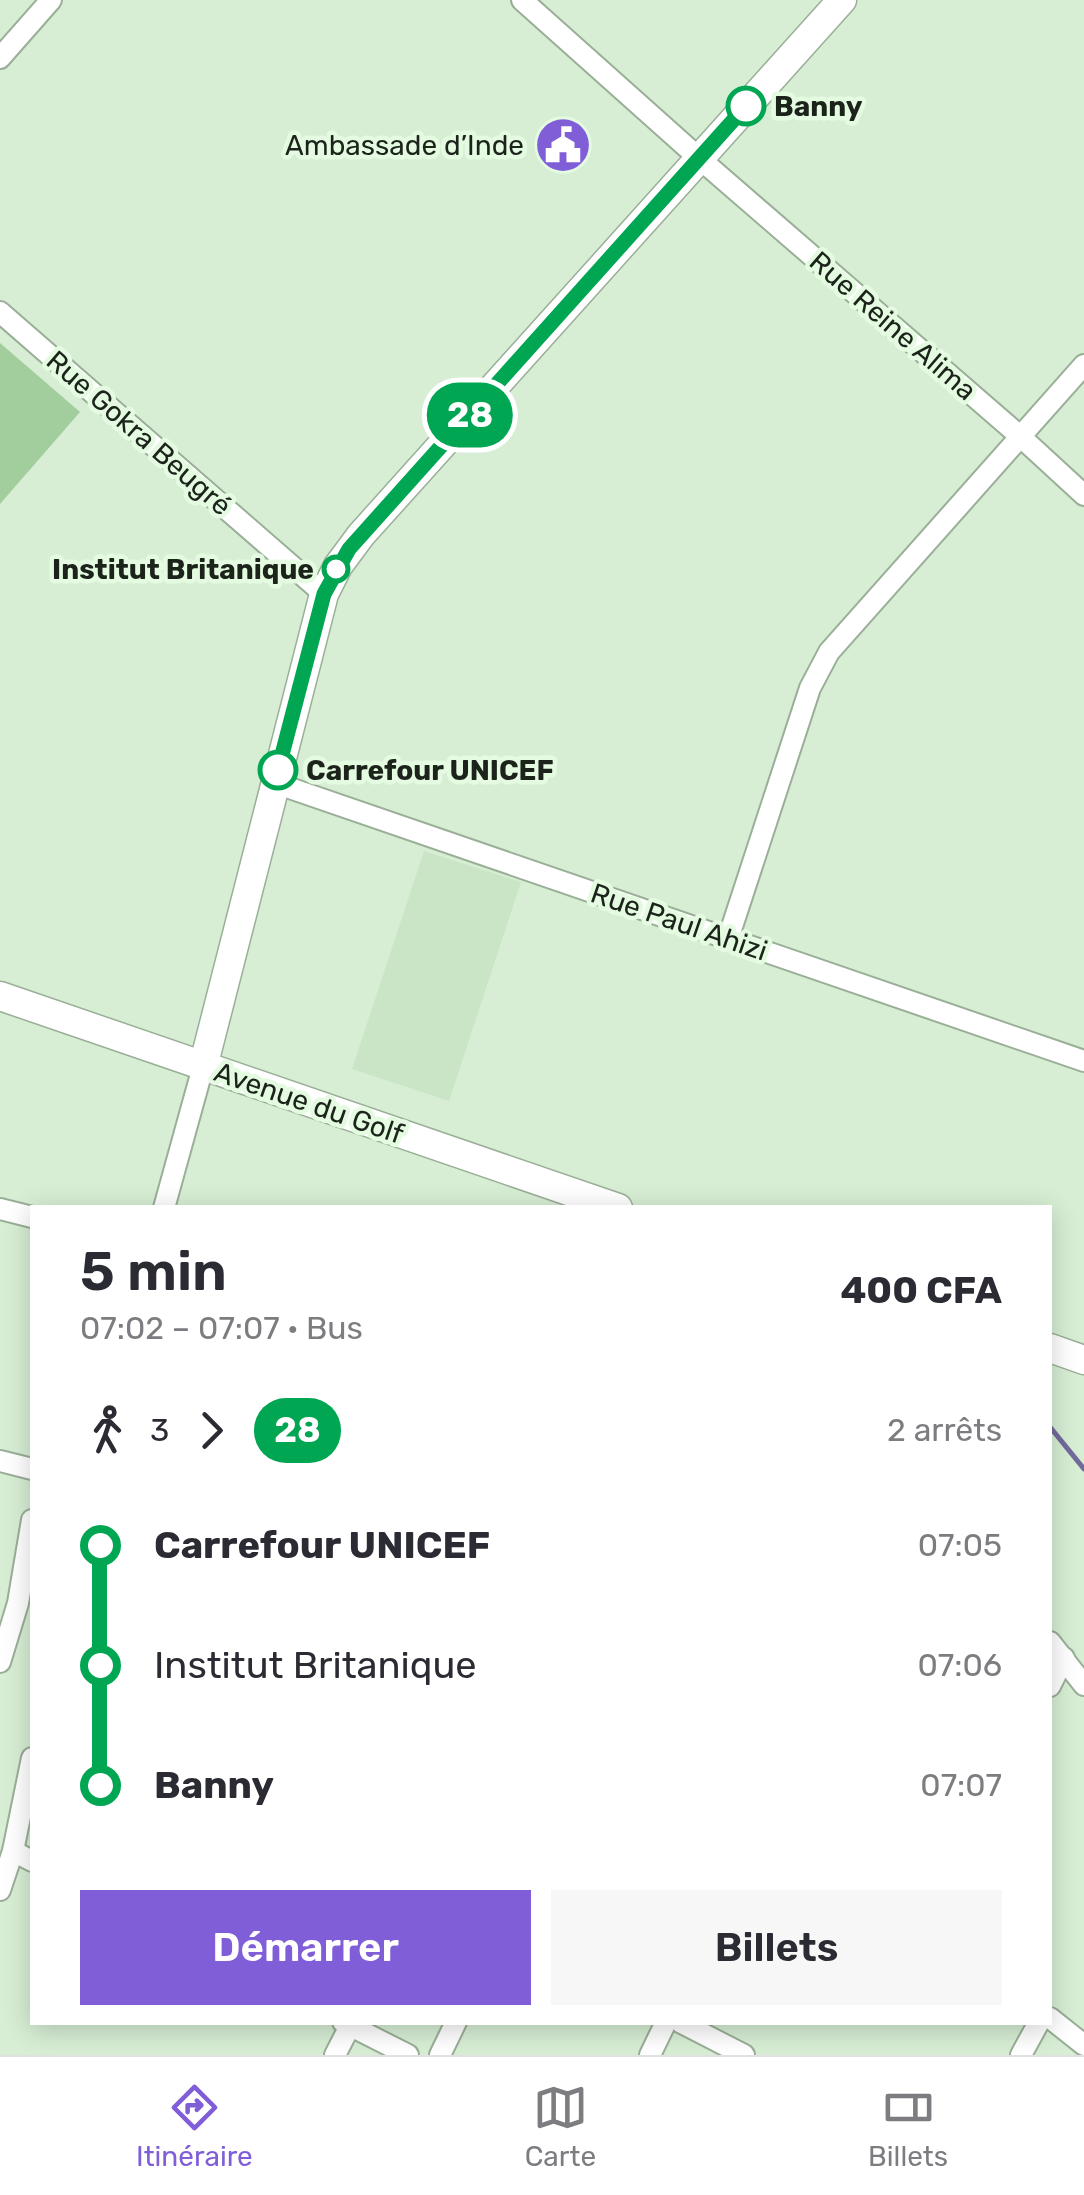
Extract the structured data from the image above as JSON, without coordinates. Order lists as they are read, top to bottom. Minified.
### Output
{"streets":{"main road":["Avenue du Golf"],"street":["Rue Reine Alima","Rue Gokra Beugré","Rue Paul Ahizi"]},"places":{"other":["Banny","Institut Britanique","Carrefour UNICEF"],"public building":["Ambassade d’Inde"]},"lines":["bus line 28"],"page":{"on_map":"28","heading":["5 min","07:02 – 07:07 · Bus","400 CFA"],"legs":["3","28","2 arrêts"],"list":[{"name":"Carrefour UNICEF","value":"07:05"},{"name":"Institut Britanique","value":"07:06"},{"name":"Banny","value":"07:07"}],"buttons":["Démarrer","Billets"],"tabs":["Itinéraire","Carte","Billets"]}}
